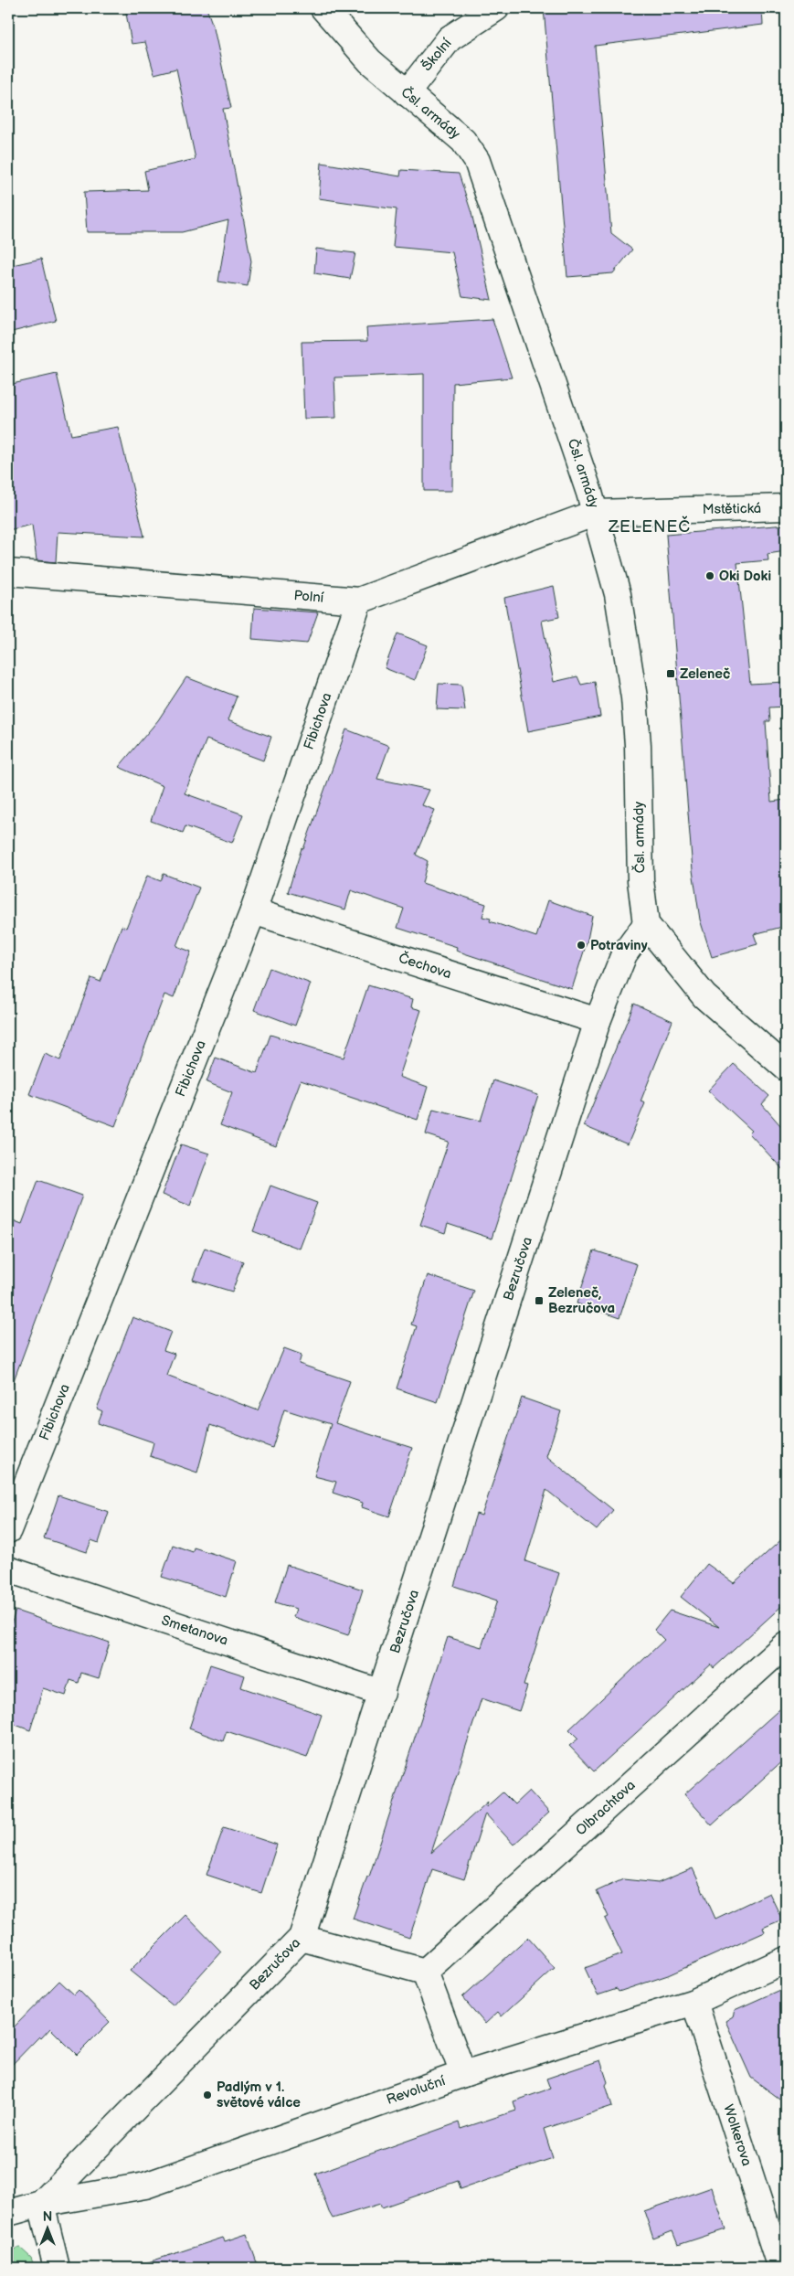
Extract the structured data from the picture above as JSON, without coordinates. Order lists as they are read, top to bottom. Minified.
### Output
{"streets":{"street":["Školní","Čsl. armády","Mstětická","Polní","Fibichova","Čechova","Bezručova","Smetanova","Olbrachtova","Revoluční","Wolkerova"]},"crossings":[["Školní","Čsl. armády"],["Čsl. armády","Mstětická"],["Čsl. armády","Polní"],["Čsl. armády","Bezručova"],["Mstětická","Polní"],["Polní","Fibichova"],["Fibichova","Čechova"],["Čechova","Bezručova"],["Bezručova","Smetanova"],["Bezručova","Revoluční"],["Revoluční","Wolkerova"]],"districts":["ZELENEČ"],"places":{"other":["Oki Doki","Potraviny","Padlým v 1. světové válce"],"transit":["Zeleneč","Zeleneč, Bezručova"]},"north":"top"}
